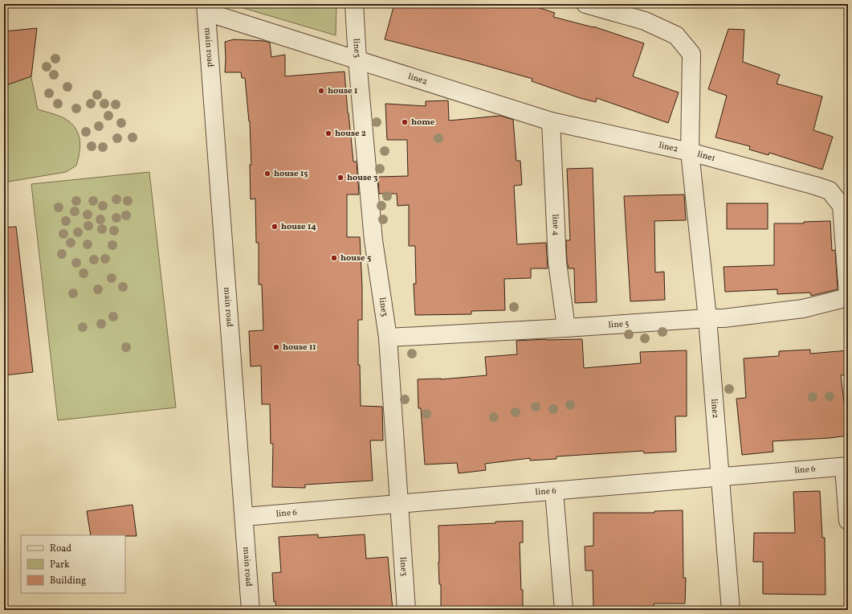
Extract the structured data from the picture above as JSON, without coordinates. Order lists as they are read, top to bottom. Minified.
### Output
{"streets":{"street":["main road","line3","line2","line1","line 4","line 5","line 6"]},"crossings":[["main road","line2"],["main road","line 6"],["line3","line2"],["line3","line 5"],["line3","line 6"],["line2","line1"],["line2","line 4"],["line2","line 5"],["line2","line 6"],["line 4","line 5"]],"places":["house 1","home","house 2","house 15","house 3","house 14","house 5","house 11"],"legend":["Road","Park","Building"]}
